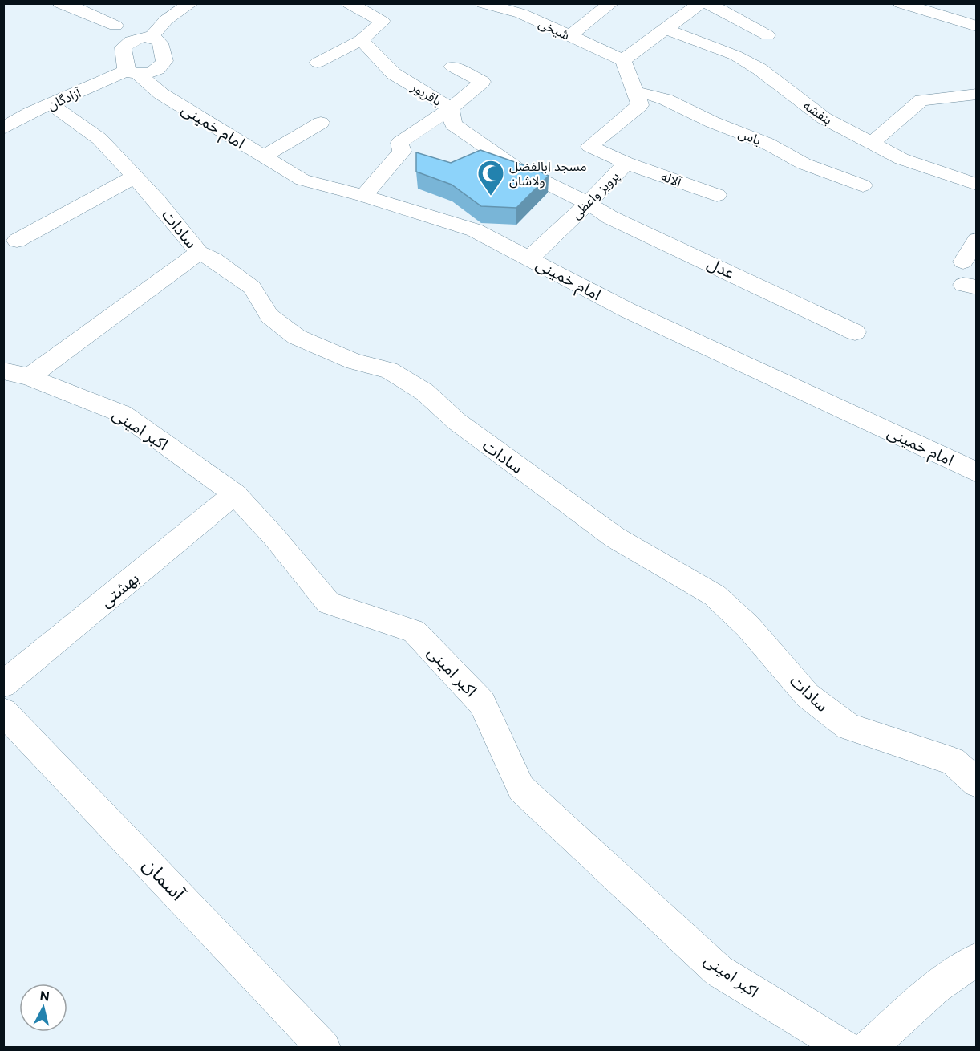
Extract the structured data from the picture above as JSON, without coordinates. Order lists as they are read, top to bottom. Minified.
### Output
{"streets":{"street":["شیخی","باقرپور","آزادگان","بنفشه","امام خمینی","یاس","آلاله","پرویز واعظی","سادات","عدل","اکبر امينی","بهشتی","آسمان"]},"crossings":[["شیخی","پرویز واعظی"],["باقرپور","پرویز واعظی"],["باقرپور","عدل"],["آزادگان","امام خمینی"],["آزادگان","سادات"],["امام خمینی","پرویز واعظی"],["یاس","پرویز واعظی"],["آلاله","پرویز واعظی"],["پرویز واعظی","عدل"],["اکبر امينی","بهشتی"]],"places":{"mosque":["مسجد ابالفضل ولاشان"]},"north":"top"}
